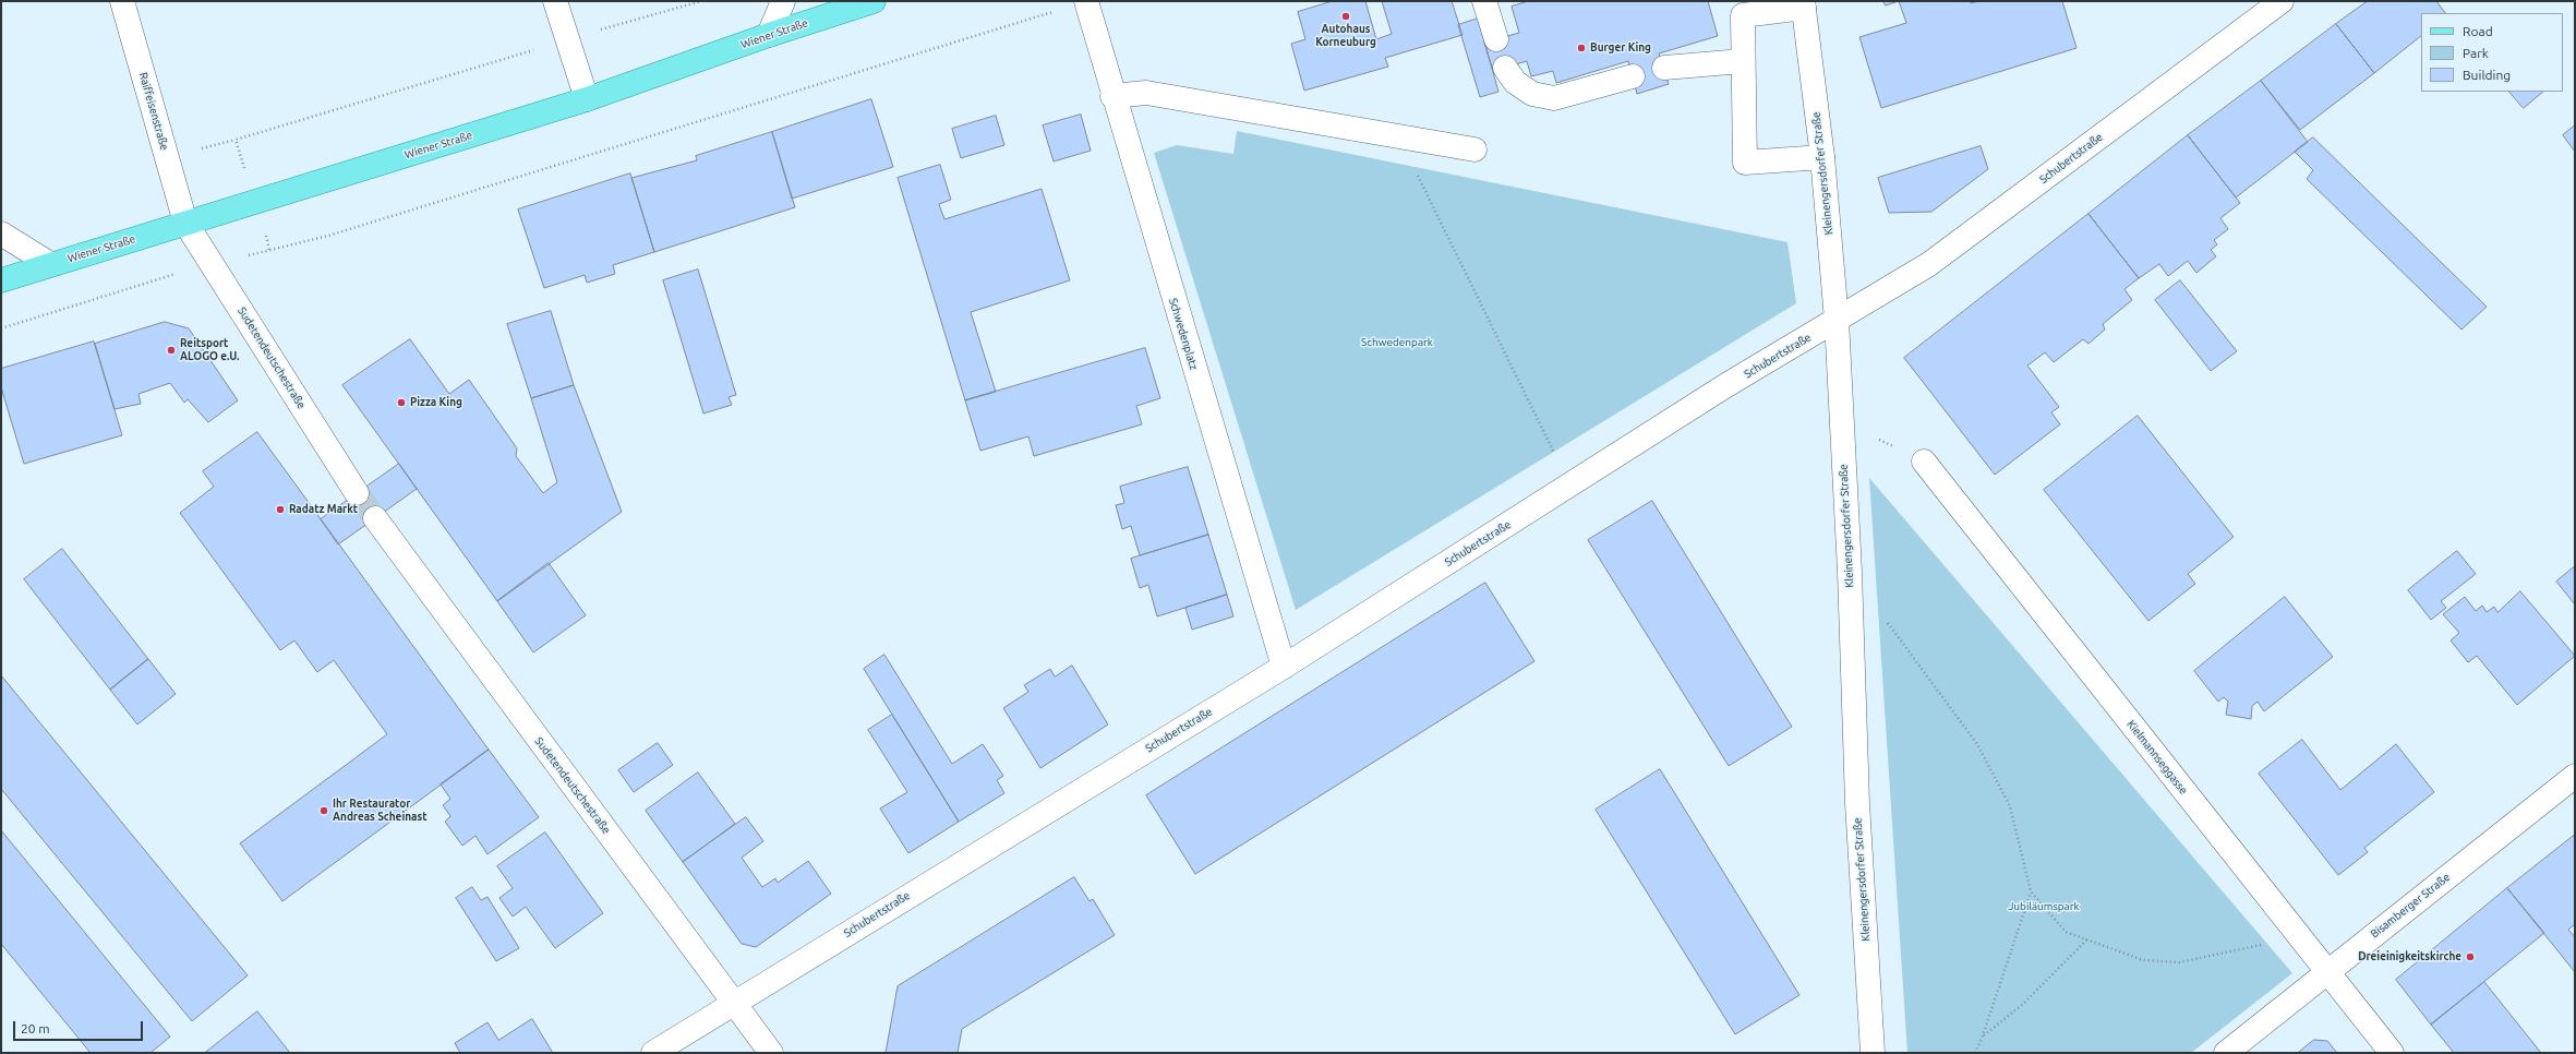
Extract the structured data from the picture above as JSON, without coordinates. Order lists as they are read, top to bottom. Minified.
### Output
{"streets":{"main road":["Wiener Straße"],"street":["Raiffeisenstraße","Schubertstraße","Kleinengersdorfer Straße","Schwedenplatz","Sudetendeutschestraße","Kielmannseggasse","Bisamberger Straße"]},"crossings":[["Wiener Straße","Raiffeisenstraße"],["Wiener Straße","Sudetendeutschestraße"],["Raiffeisenstraße","Sudetendeutschestraße"],["Schubertstraße","Kleinengersdorfer Straße"],["Schubertstraße","Schwedenplatz"],["Schubertstraße","Sudetendeutschestraße"],["Kielmannseggasse","Bisamberger Straße"]],"parks":["Schwedenpark","Jubiläumspark"],"places":["Autohaus Korneuburg","Burger King","Reitsport ALOGO e.U.","Pizza King","Radatz Markt","Ihr Restaurator Andreas Scheinast","Dreieinigkeitskirche"],"legend":["Road","Park","Building"],"scale_bar":"20 m"}
